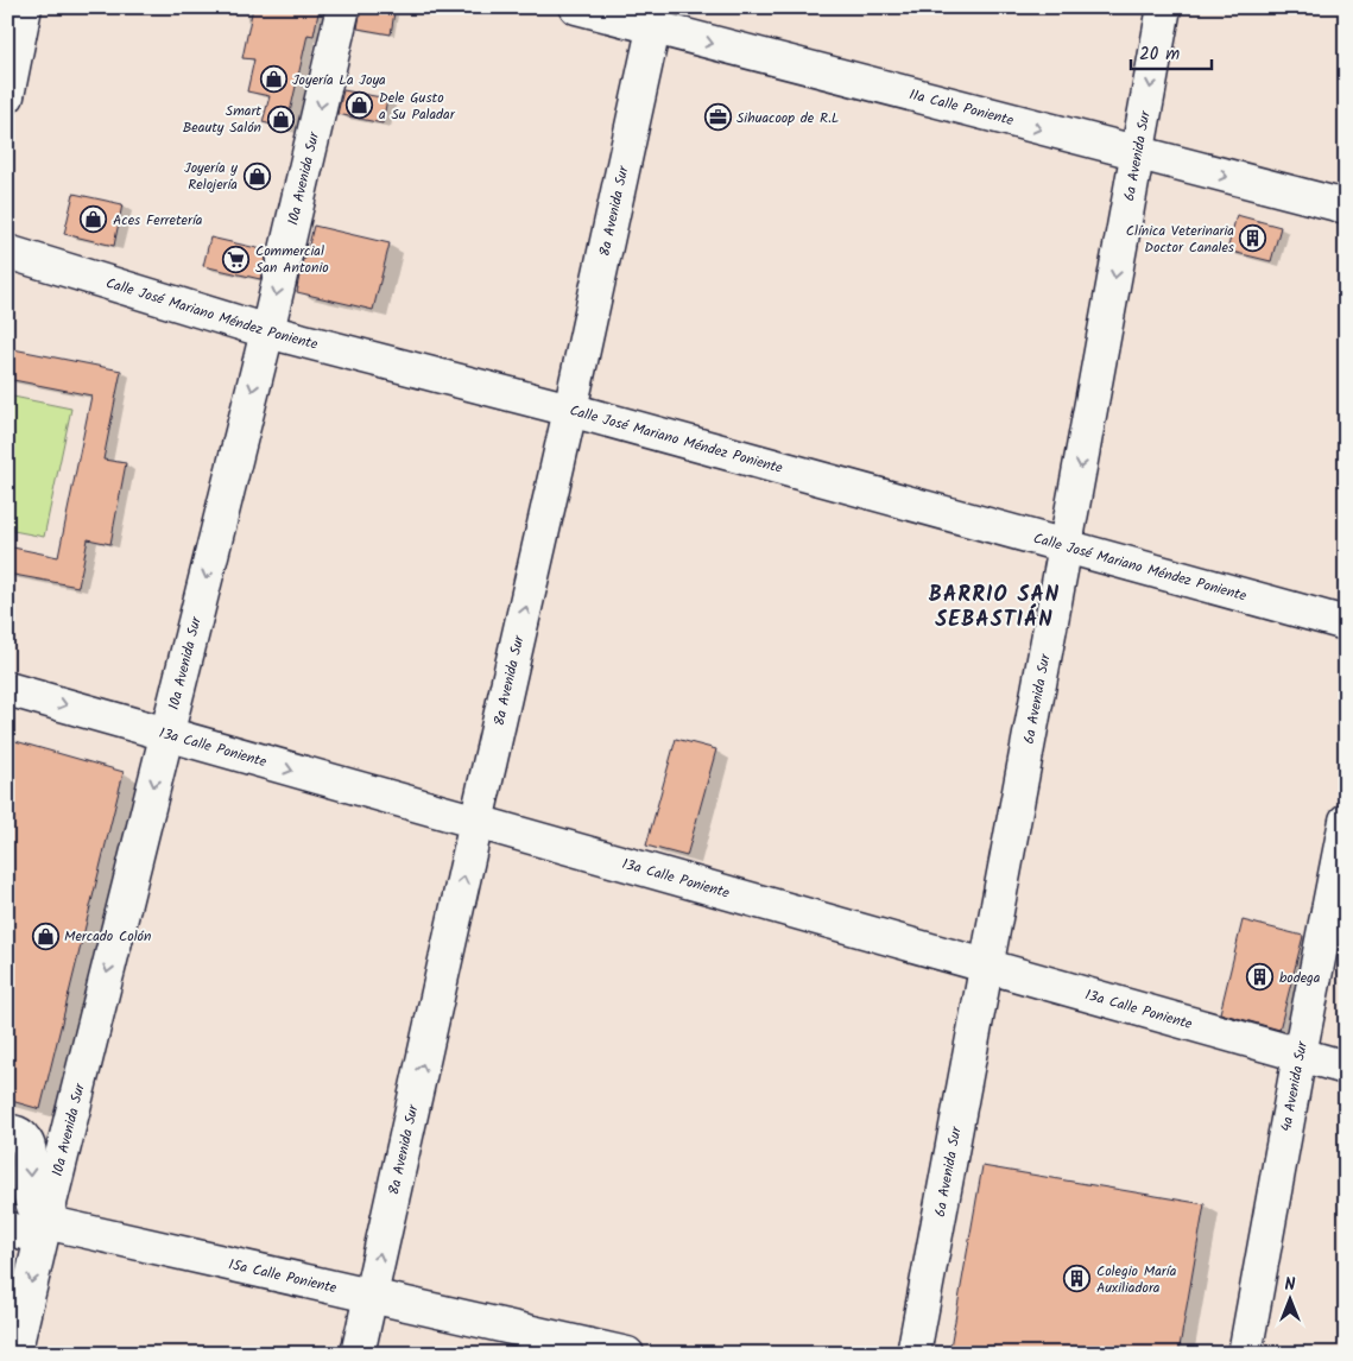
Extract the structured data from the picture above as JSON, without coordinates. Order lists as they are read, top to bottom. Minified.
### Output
{"streets":{"street":["11a Calle Poniente","6a Avenida Sur","10a Avenida Sur","8a Avenida Sur","Calle José Mariano Méndez Poniente","13a Calle Poniente","4a Avenida Sur","15a Calle Poniente"]},"crossings":[["11a Calle Poniente","6a Avenida Sur"],["11a Calle Poniente","8a Avenida Sur"],["6a Avenida Sur","Calle José Mariano Méndez Poniente"],["6a Avenida Sur","13a Calle Poniente"],["10a Avenida Sur","Calle José Mariano Méndez Poniente"],["10a Avenida Sur","13a Calle Poniente"],["10a Avenida Sur","15a Calle Poniente"],["8a Avenida Sur","Calle José Mariano Méndez Poniente"],["8a Avenida Sur","13a Calle Poniente"],["8a Avenida Sur","15a Calle Poniente"],["13a Calle Poniente","4a Avenida Sur"]],"one_way":["11a Calle Poniente","6a Avenida Sur","10a Avenida Sur","8a Avenida Sur","13a Calle Poniente"],"districts":["BARRIO SAN SEBASTIÁN"],"places":{"shop":["Joyería La Joya","Dele Gusto a Su Paladar","Smart Beauty Salón","Joyería y Relojería","Aces Ferretería","Mercado Colón"],"office":["Sihuacoop de R.L"],"building":["Clínica Veterinaria Doctor Canales","bodega","Colegio María Auxiliadora"],"supermarket":["Commercial San Antonio"]},"scale_bar":"20 m","north":"top"}
